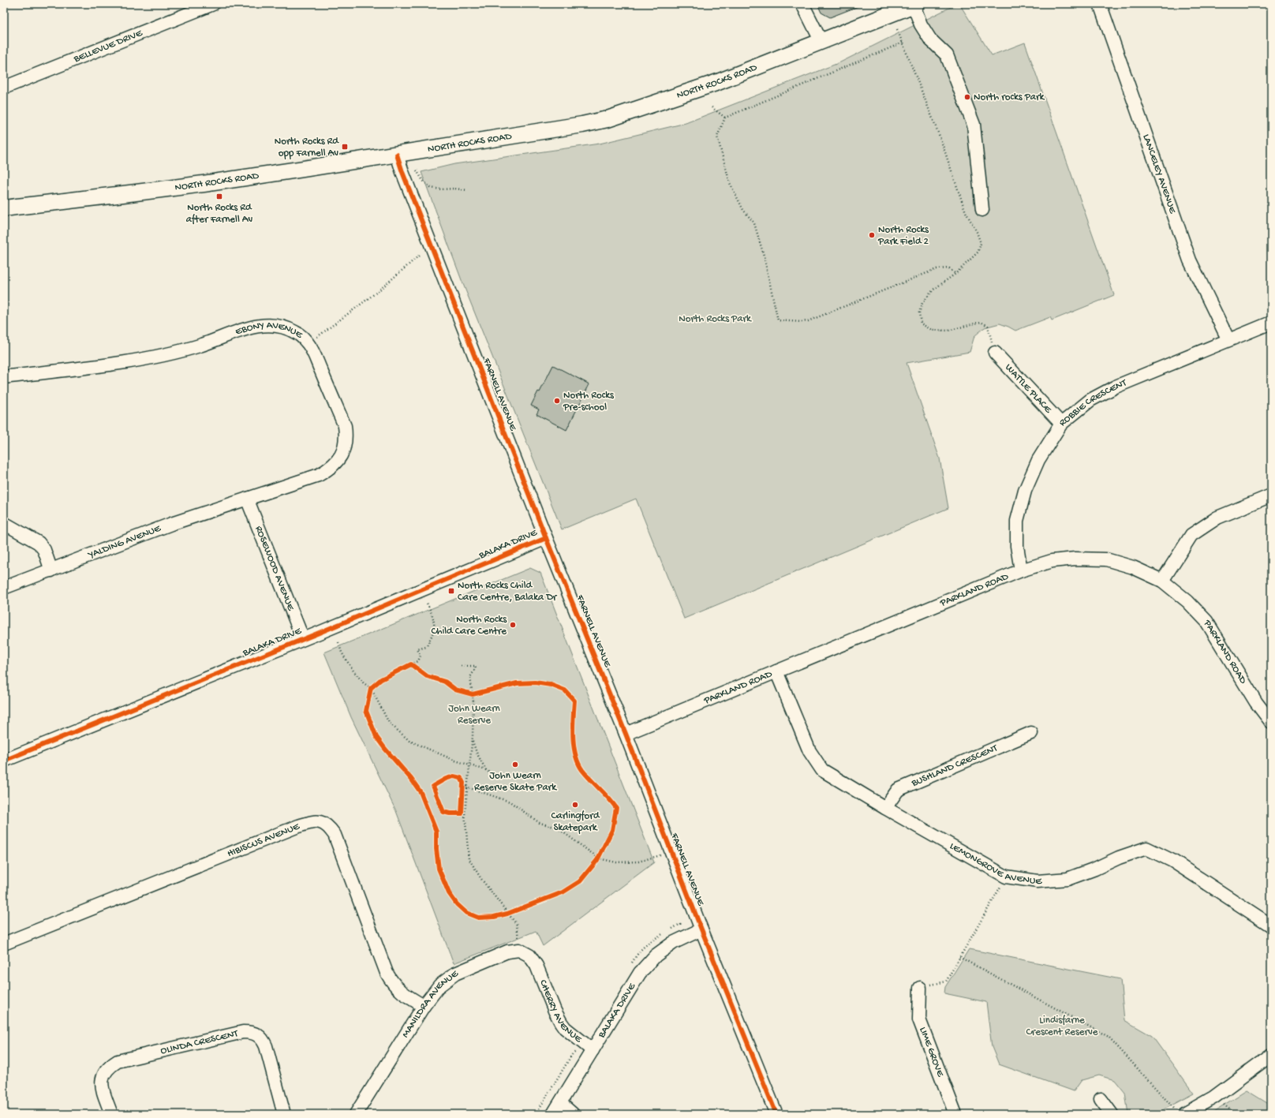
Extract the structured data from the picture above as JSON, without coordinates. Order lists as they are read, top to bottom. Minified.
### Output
{"streets":{"main road":["NORTH ROCKS ROAD"],"street":["BELLEVUE DRIVE","LANCELEY AVENUE","EBONY AVENUE","WATTLE PLACE","FARNELL AVENUE","ROBBIE CRESCENT","YALDING AVENUE","BALAKA DRIVE","ROSEWOOD AVENUE","PARKLAND ROAD","BUSHLAND CRESCENT","HIBISCUS AVENUE","LEMONGROVE AVENUE","MANILDRA AVENUE","CHERRY AVENUE","OLINDA CRESCENT","LIME GROVE"]},"crossings":[["NORTH ROCKS ROAD","FARNELL AVENUE"],["LANCELEY AVENUE","ROBBIE CRESCENT"],["EBONY AVENUE","YALDING AVENUE"],["EBONY AVENUE","ROSEWOOD AVENUE"],["WATTLE PLACE","ROBBIE CRESCENT"],["FARNELL AVENUE","BALAKA DRIVE"],["FARNELL AVENUE","PARKLAND ROAD"],["ROBBIE CRESCENT","PARKLAND ROAD"],["YALDING AVENUE","ROSEWOOD AVENUE"],["BALAKA DRIVE","ROSEWOOD AVENUE"],["BALAKA DRIVE","CHERRY AVENUE"],["PARKLAND ROAD","LEMONGROVE AVENUE"],["BUSHLAND CRESCENT","LEMONGROVE AVENUE"],["HIBISCUS AVENUE","MANILDRA AVENUE"],["MANILDRA AVENUE","CHERRY AVENUE"]],"parks":["North Rocks Park","John Wearn Reserve","Lindisfarne Crescent Reserve"],"places":{"other":["North rocks Park","North Rocks Park Field 2","North Rocks Pre-school","North Rocks Child Care Centre","John Wearn Reserve Skate Park","Carlingford Skatepark"],"transit":["North Rocks Rd opp Farnell Av","North Rocks Rd after Farnell Av","North Rocks Child Care Centre, Balaka Dr"]}}
